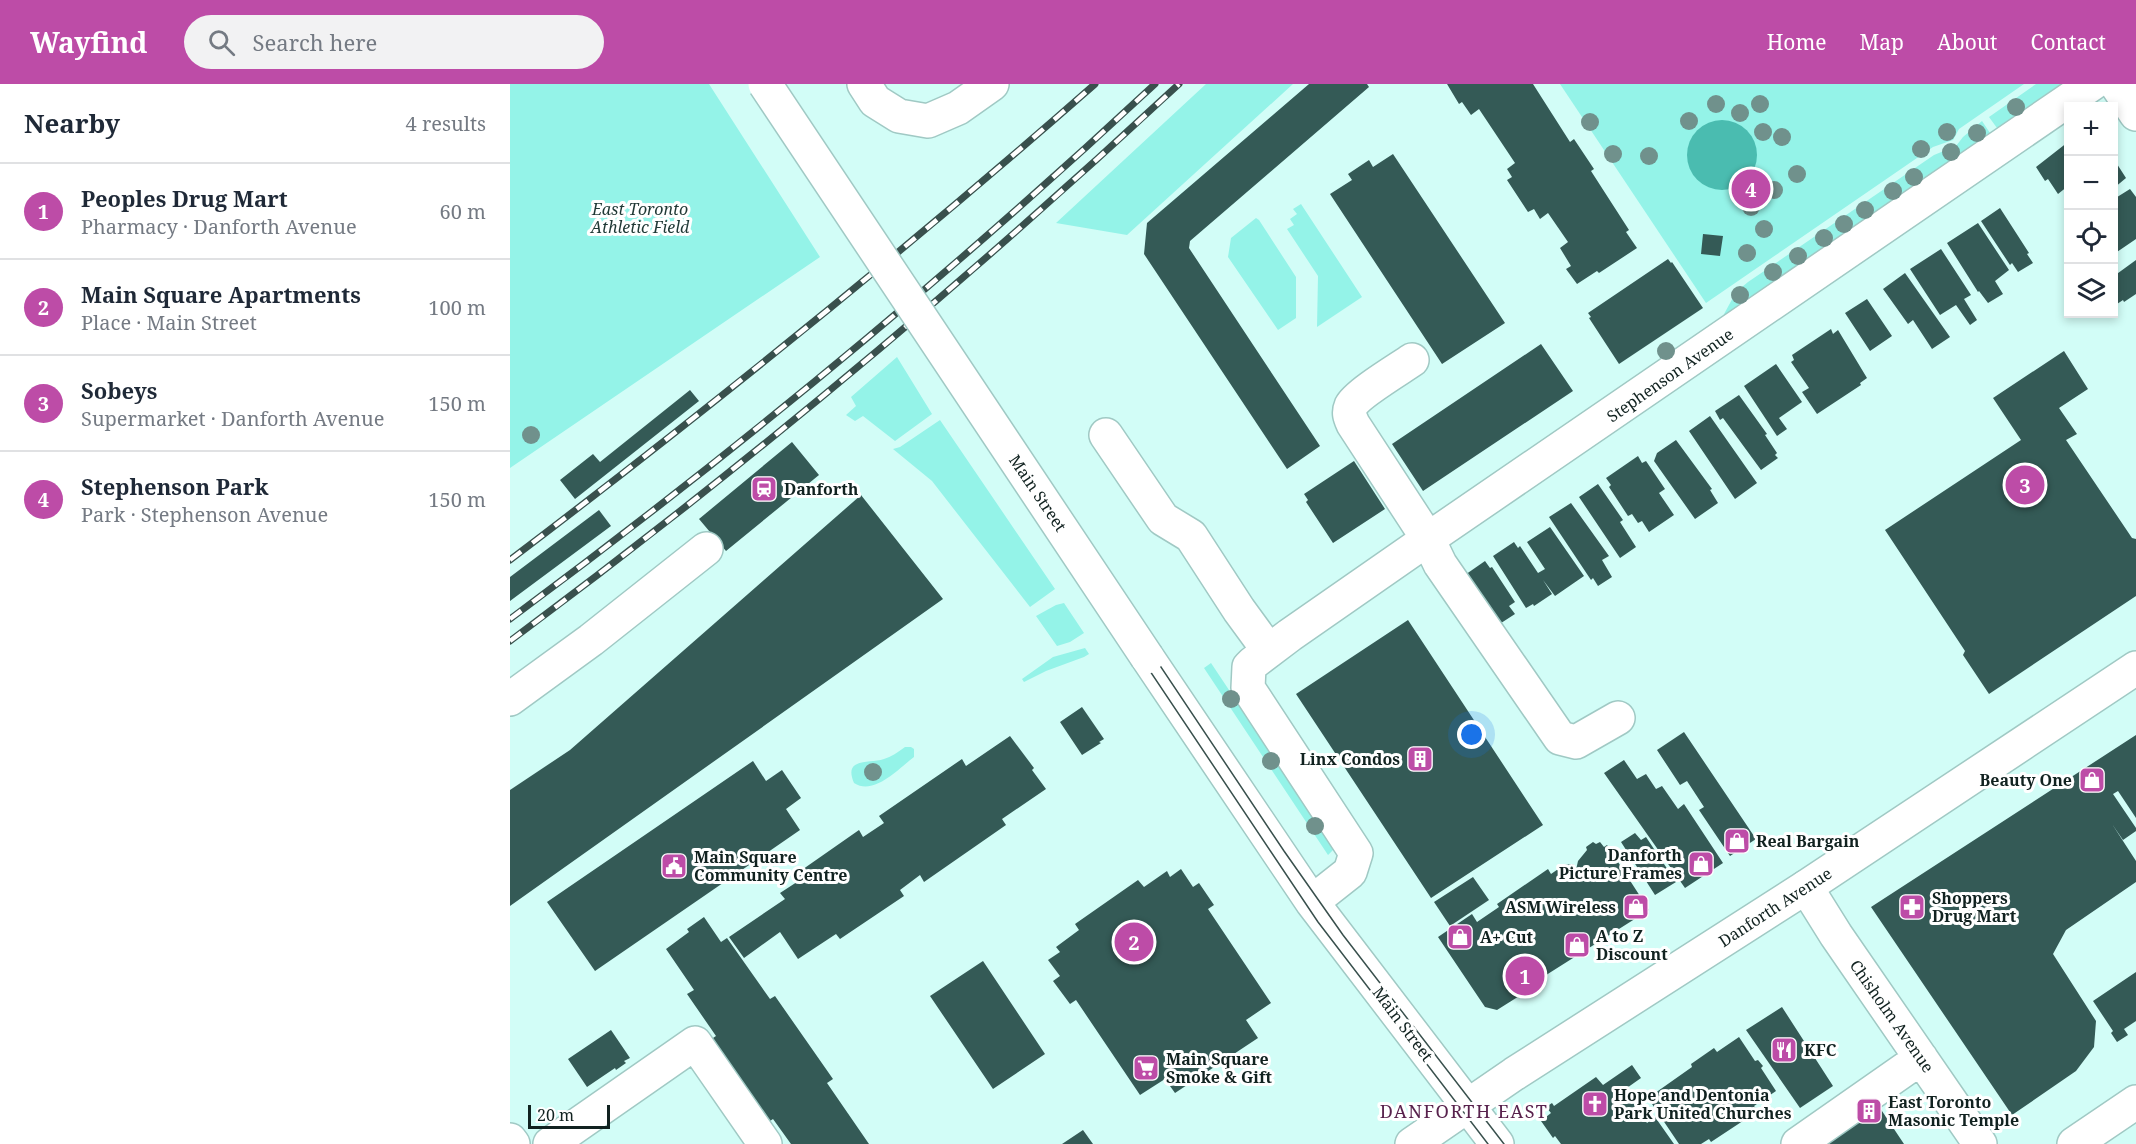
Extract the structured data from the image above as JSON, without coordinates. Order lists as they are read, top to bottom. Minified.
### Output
{"streets":{"street":["Stephenson Avenue","Main Street","Danforth Avenue","Chisholm Avenue"]},"crossings":[["Main Street","Danforth Avenue"],["Danforth Avenue","Chisholm Avenue"]],"districts":["DANFORTH EAST"],"parks":["East Toronto Athletic Field"],"places":{"station":["Danforth"],"building":["Linx Condos","East Toronto Masonic Temple"],"shop":["Beauty One","Real Bargain","Danforth Picture Frames","ASM Wireless","A+ Cut","A to Z Discount"],"public building":["Main Square Community Centre"],"pharmacy":["Shoppers Drug Mart"],"restaurant":["KFC"],"supermarket":["Main Square Smoke & Gift"],"church":["Hope and Dentonia Park United Churches"]},"scale_bar":"20 m","page":{"header":"Wayfind","search":"Search here","nav":["Home","Map","About","Contact"],"heading":["Nearby","4 results"],"map_buttons":["+","−"],"list":[{"mark":"1","name":"Peoples Drug Mart","note":"Pharmacy · Danforth Avenue","value":"60 m"},{"mark":"2","name":"Main Square Apartments","note":"Place · Main Street","value":"100 m"},{"mark":"3","name":"Sobeys","note":"Supermarket · Danforth Avenue","value":"150 m"},{"mark":"4","name":"Stephenson Park","note":"Park · Stephenson Avenue","value":"150 m"}],"pins":["4","3","2","1"],"scale":"20 m"}}
